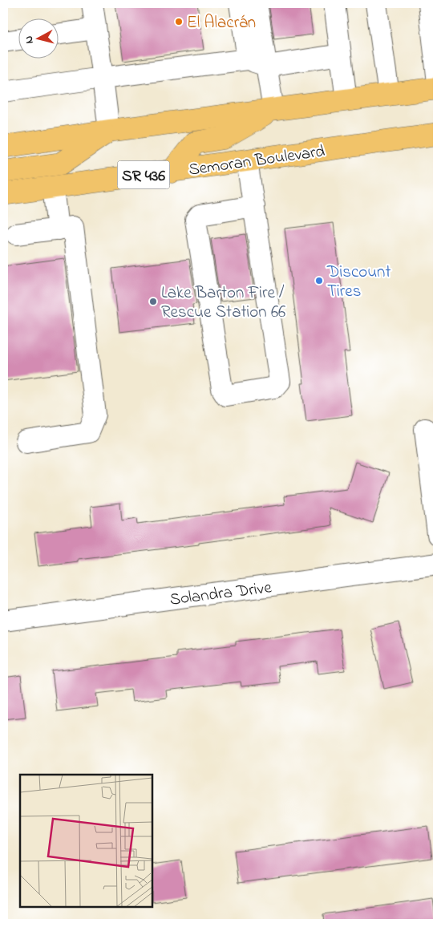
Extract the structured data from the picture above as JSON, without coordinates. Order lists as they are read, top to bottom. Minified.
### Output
{"streets":{"main road":["Semoran Boulevard","SR 436"],"street":["Solandra Drive"]},"places":["El Alacrán","Discount Tires","Lake Barton Fire / Rescue Station 66"],"north":"left"}
